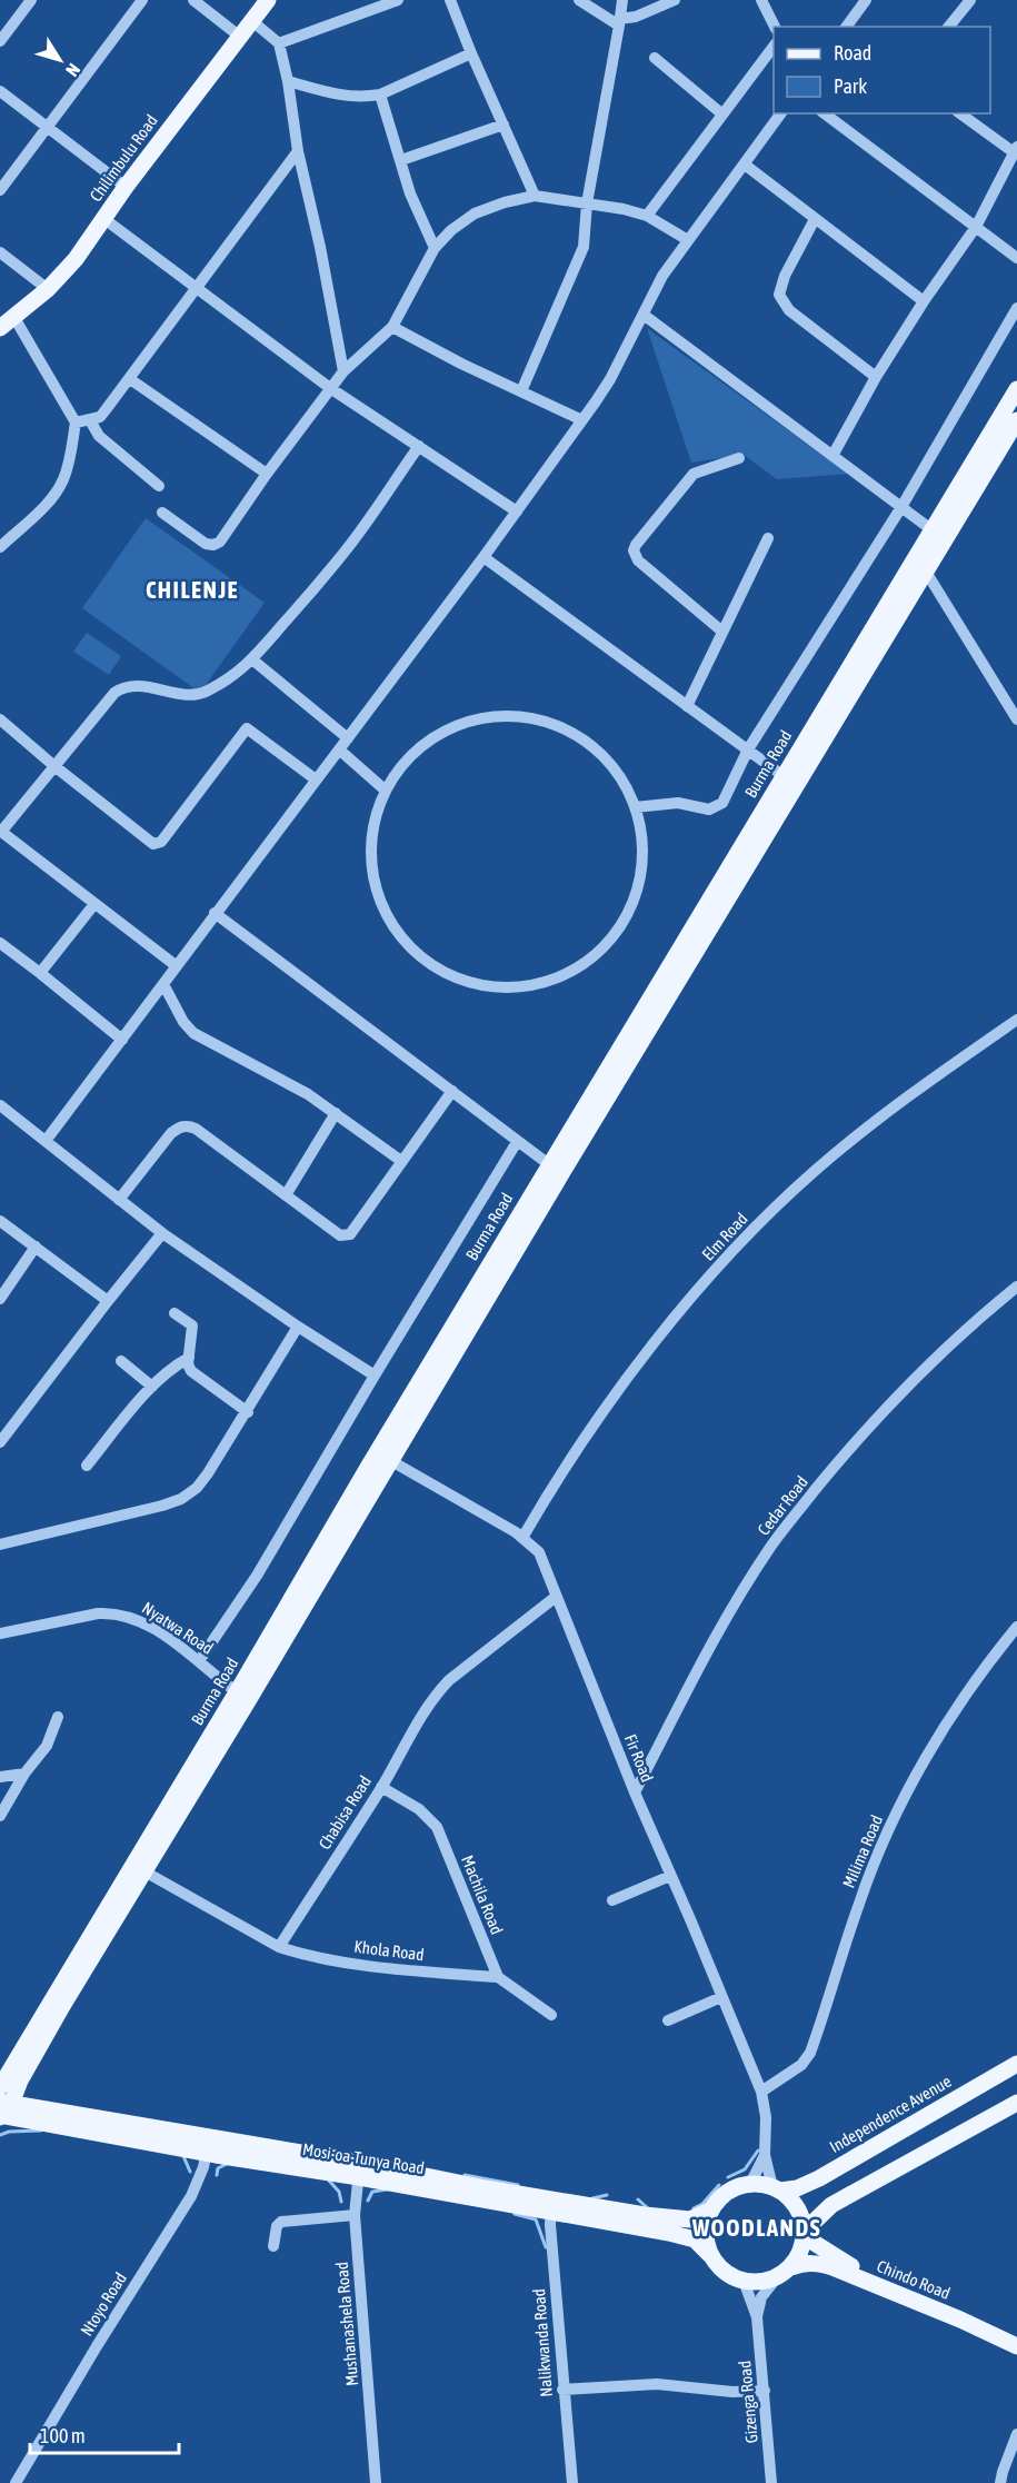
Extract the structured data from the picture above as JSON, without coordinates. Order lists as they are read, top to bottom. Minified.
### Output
{"streets":{"main road":["Chilimbulu Road","Burma Road","Independence Avenue","Mosi-oa-Tunya Road","Chindo Road"],"street":["Elm Road","Cedar Road","Nyatwa Road","Fir Road","Chabisa Road","Milima Road","Machila Road","Khola Road","Ntoyo Road","Mushanashela Road","Nalikwanda Road","Gizenga Road"]},"crossings":[["Burma Road","Nyatwa Road"],["Burma Road","Fir Road"],["Burma Road","Mosi-oa-Tunya Road"],["Elm Road","Fir Road"],["Cedar Road","Fir Road"],["Fir Road","Chabisa Road"],["Fir Road","Milima Road"],["Fir Road","Independence Avenue"],["Fir Road","Mosi-oa-Tunya Road"],["Fir Road","Chindo Road"],["Fir Road","Gizenga Road"],["Chabisa Road","Machila Road"],["Chabisa Road","Khola Road"],["Machila Road","Khola Road"],["Independence Avenue","Mosi-oa-Tunya Road"],["Independence Avenue","Chindo Road"],["Independence Avenue","Gizenga Road"],["Mosi-oa-Tunya Road","Chindo Road"],["Mosi-oa-Tunya Road","Ntoyo Road"],["Mosi-oa-Tunya Road","Mushanashela Road"],["Mosi-oa-Tunya Road","Nalikwanda Road"],["Mosi-oa-Tunya Road","Gizenga Road"],["Chindo Road","Gizenga Road"]],"districts":["CHILENJE","WOODLANDS"],"legend":["Road","Park"],"scale_bar":"100 m","north":"bottom right"}
